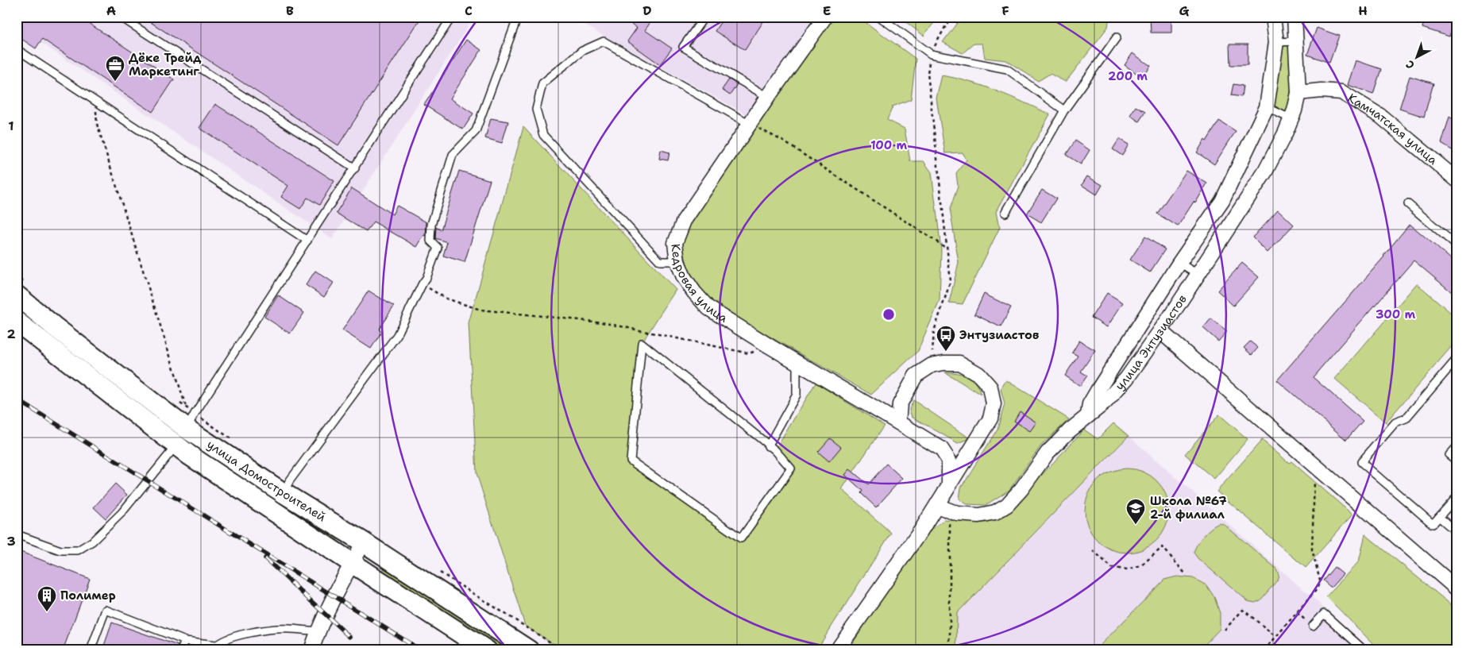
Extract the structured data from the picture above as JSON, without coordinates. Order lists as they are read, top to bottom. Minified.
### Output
{"streets":{"main road":["улица Домостроителей"],"street":["Камчатская улица","Кедровая улица","улица Энтузиастов"]},"crossings":[["Камчатская улица","улица Энтузиастов"]],"places":{"office":["Дёке Трейд Маркетинг"],"bus stop":["Энтузиастов"],"school or university":["Школа №67 2-й филиал"],"building":["Полимер"]},"north":"bottom left","grid":{"columns":["A","B","C","D","E","F","G","H"],"rows":["1","2","3"]},"rings":["200 m","100 m","300 m"]}
